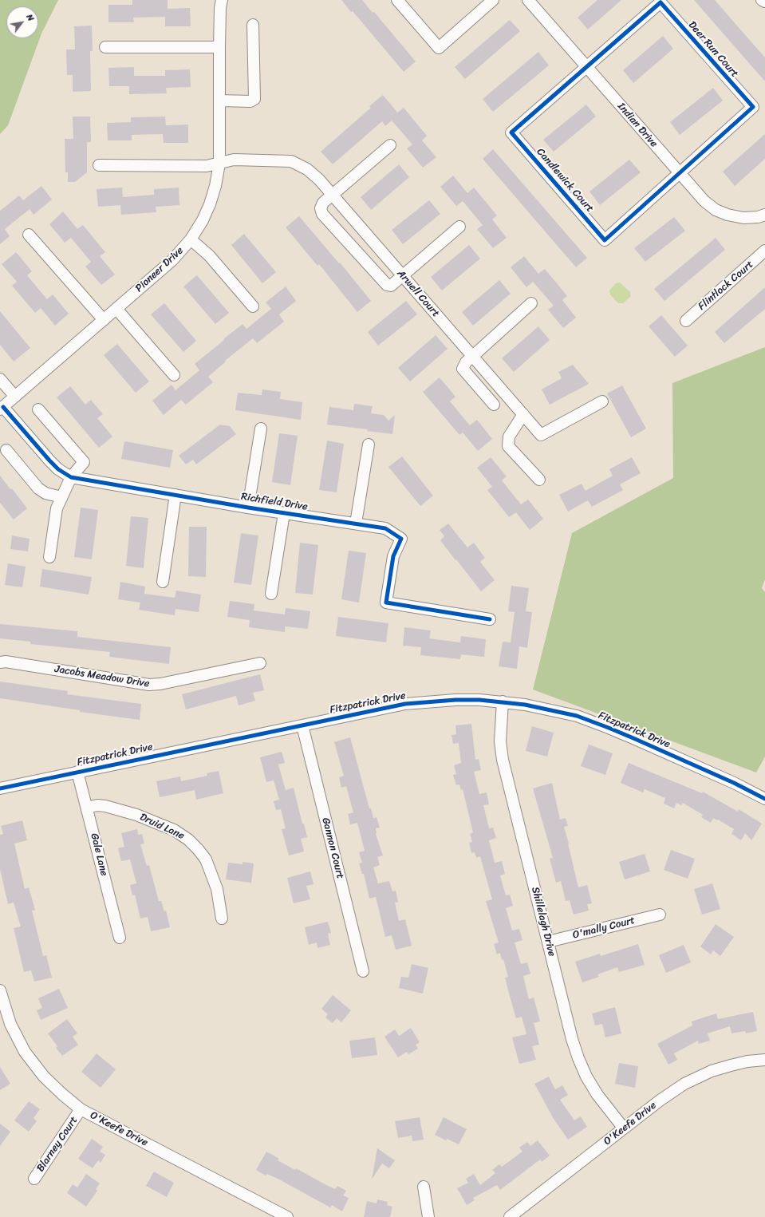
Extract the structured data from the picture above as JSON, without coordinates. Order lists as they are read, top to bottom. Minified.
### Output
{"streets":{"street":["Deer Run Court","Indian Drive","Candlewick Court","Pioneer Drive","Flintlock Court","Arwell Court","Richfield Drive","Jacobs Meadow Drive","Fitzpatrick Drive","Druid Lane","Gannon Court","Gale Lane","Shillelagh Drive","O'mally Court","O'Keefe Drive","Blarney Court"]},"crossings":[["Deer Run Court","Indian Drive"],["Deer Run Court","Candlewick Court"],["Indian Drive","Candlewick Court"],["Pioneer Drive","Arwell Court"],["Pioneer Drive","Richfield Drive"],["Fitzpatrick Drive","Gannon Court"],["Fitzpatrick Drive","Gale Lane"],["Fitzpatrick Drive","Shillelagh Drive"],["Druid Lane","Gale Lane"],["Shillelagh Drive","O'mally Court"],["Shillelagh Drive","O'Keefe Drive"],["O'Keefe Drive","Blarney Court"]],"north":"top right"}
